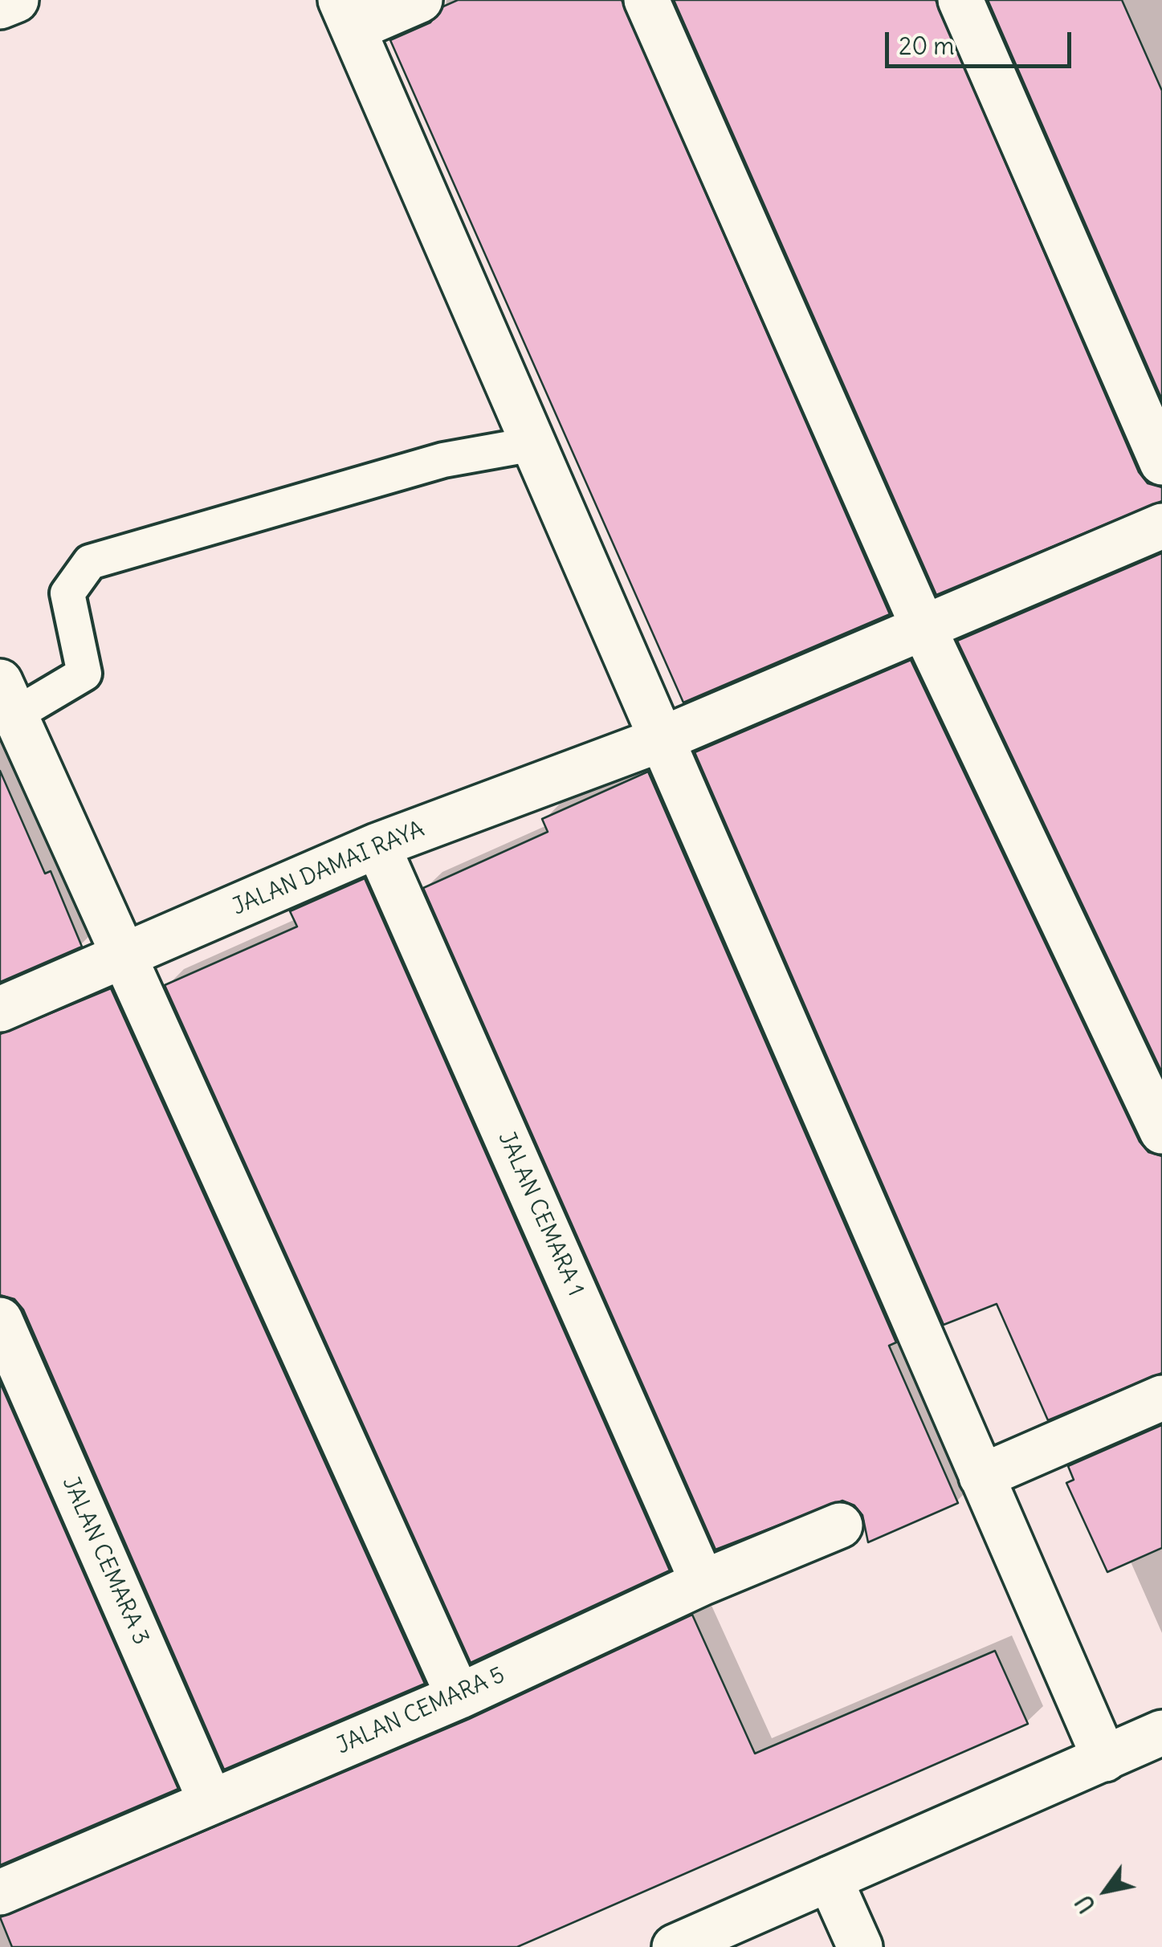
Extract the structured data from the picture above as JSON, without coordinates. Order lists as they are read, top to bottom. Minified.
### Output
{"streets":{"street":["JALAN DAMAI RAYA","JALAN CEMARA 1","JALAN CEMARA 3","JALAN CEMARA 5"]},"crossings":[["JALAN DAMAI RAYA","JALAN CEMARA 1"],["JALAN CEMARA 1","JALAN CEMARA 5"],["JALAN CEMARA 3","JALAN CEMARA 5"]],"scale_bar":"20 m","north":"bottom left"}
